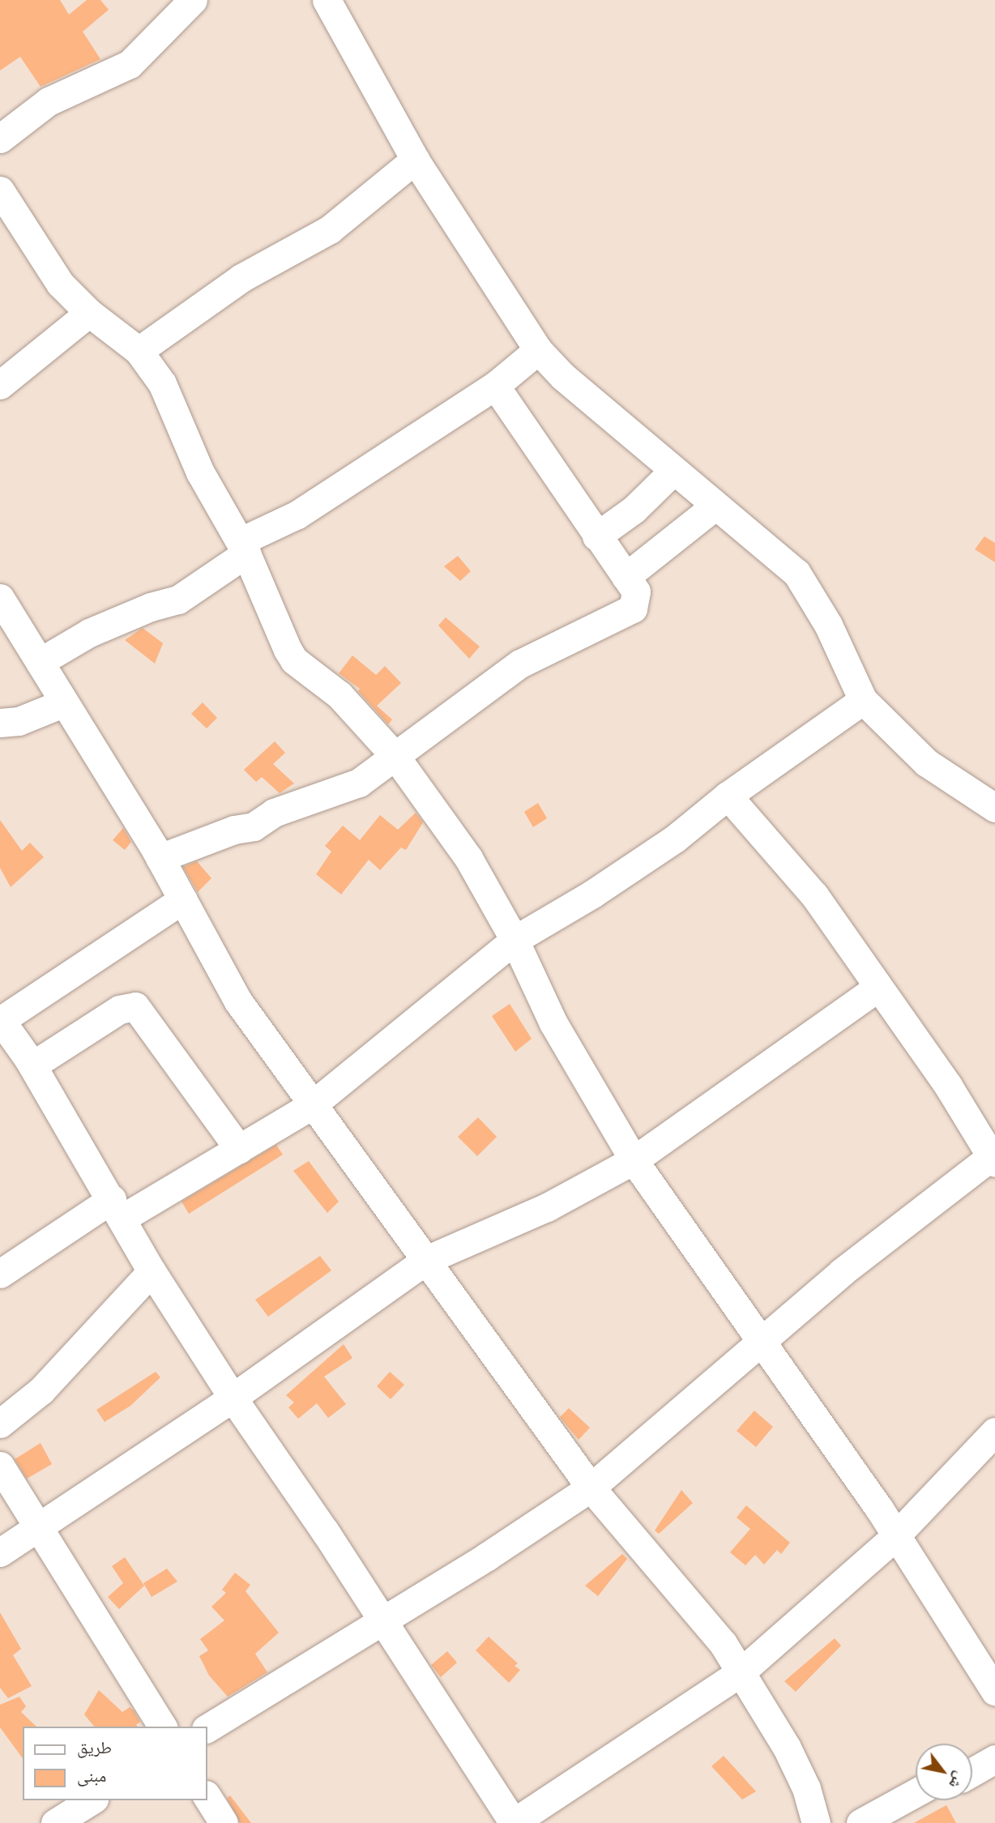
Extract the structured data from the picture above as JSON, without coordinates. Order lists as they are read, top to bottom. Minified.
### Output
{"legend":["طريق","مبنى"],"north":"bottom right"}
